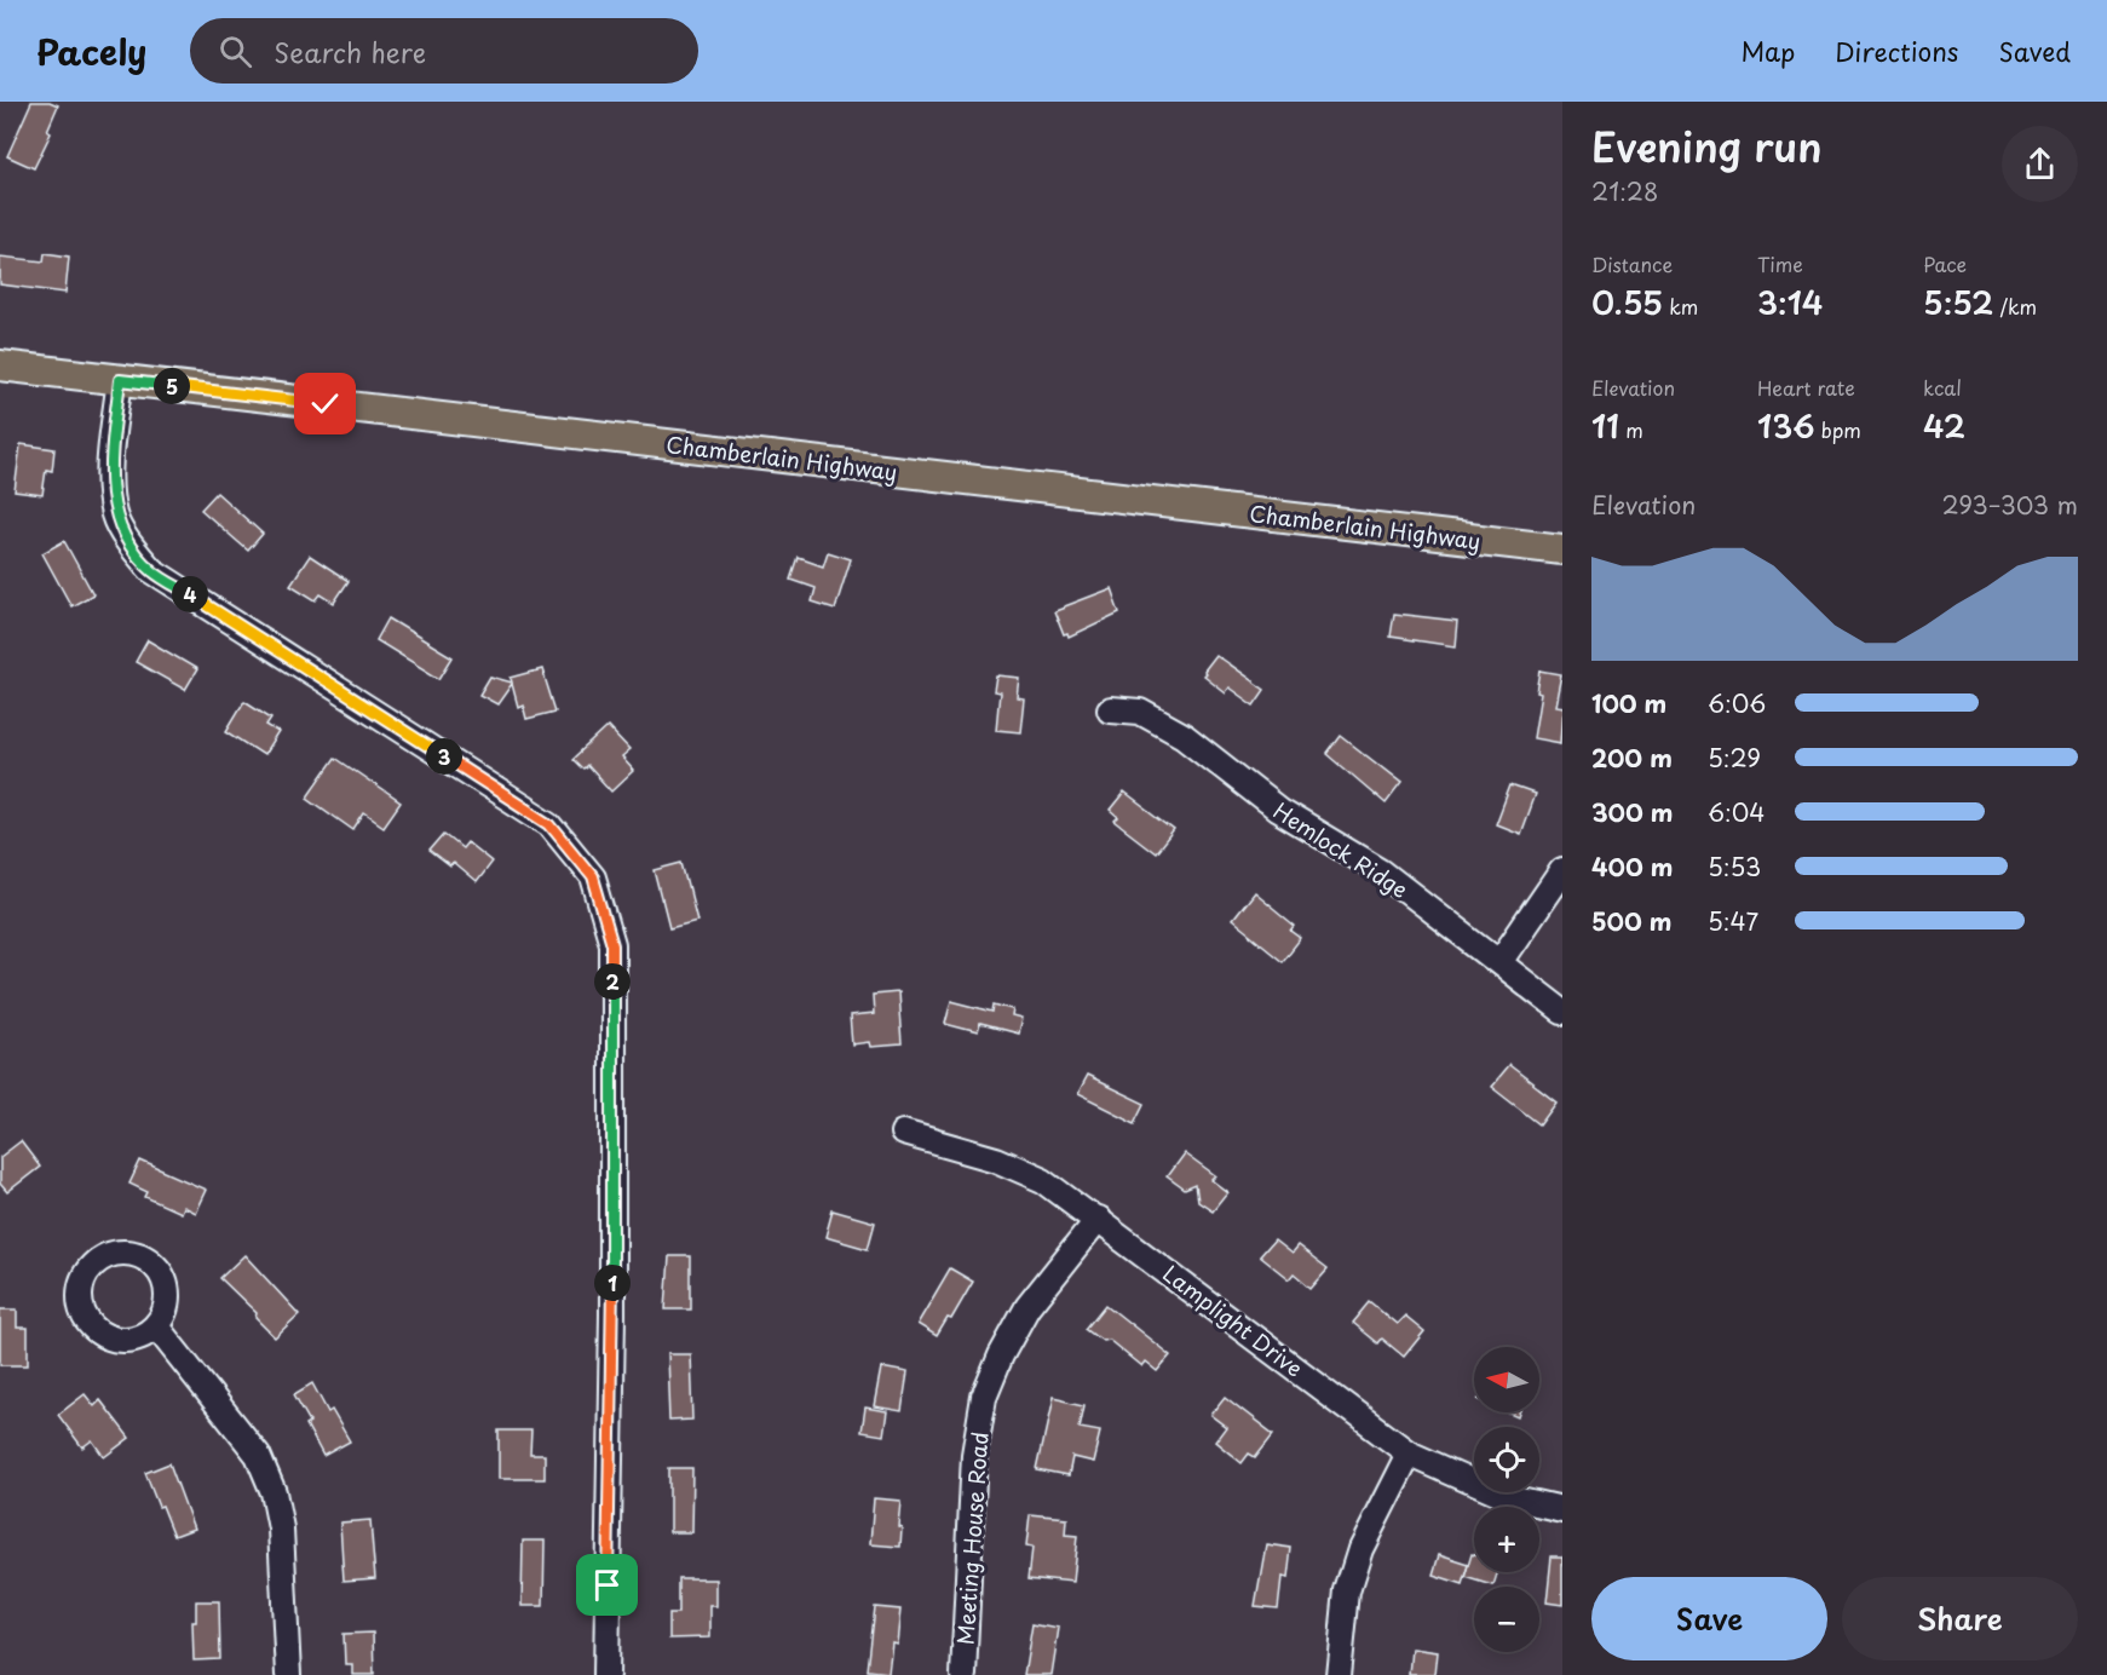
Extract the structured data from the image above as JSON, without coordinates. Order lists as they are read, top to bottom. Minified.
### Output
{"streets":{"main road":["Chamberlain Highway"],"street":["Hemlock Ridge","Lamplight Drive","Meeting House Road"]},"crossings":[["Lamplight Drive","Meeting House Road"]],"north":"left","page":{"header":"Pacely","search":"Search here","nav":["Map","Directions","Saved"],"heading":["Evening run","21:28"],"stats":[["Distance","0.55 km"],["Time","3:14"],["Pace","5:52 /km"],["Elevation","11 m"],["Heart rate","136 bpm"],["kcal","42"]],"pins":["5","4","3","2","1"],"chart":["Elevation","293–303 m"],"list":[{"name":"100 m","note":"6:06"},{"name":"200 m","note":"5:29"},{"name":"300 m","note":"6:04"},{"name":"400 m","note":"5:53"},{"name":"500 m","note":"5:47"}],"map_buttons":["+","−"],"buttons":["Save","Share"]}}
